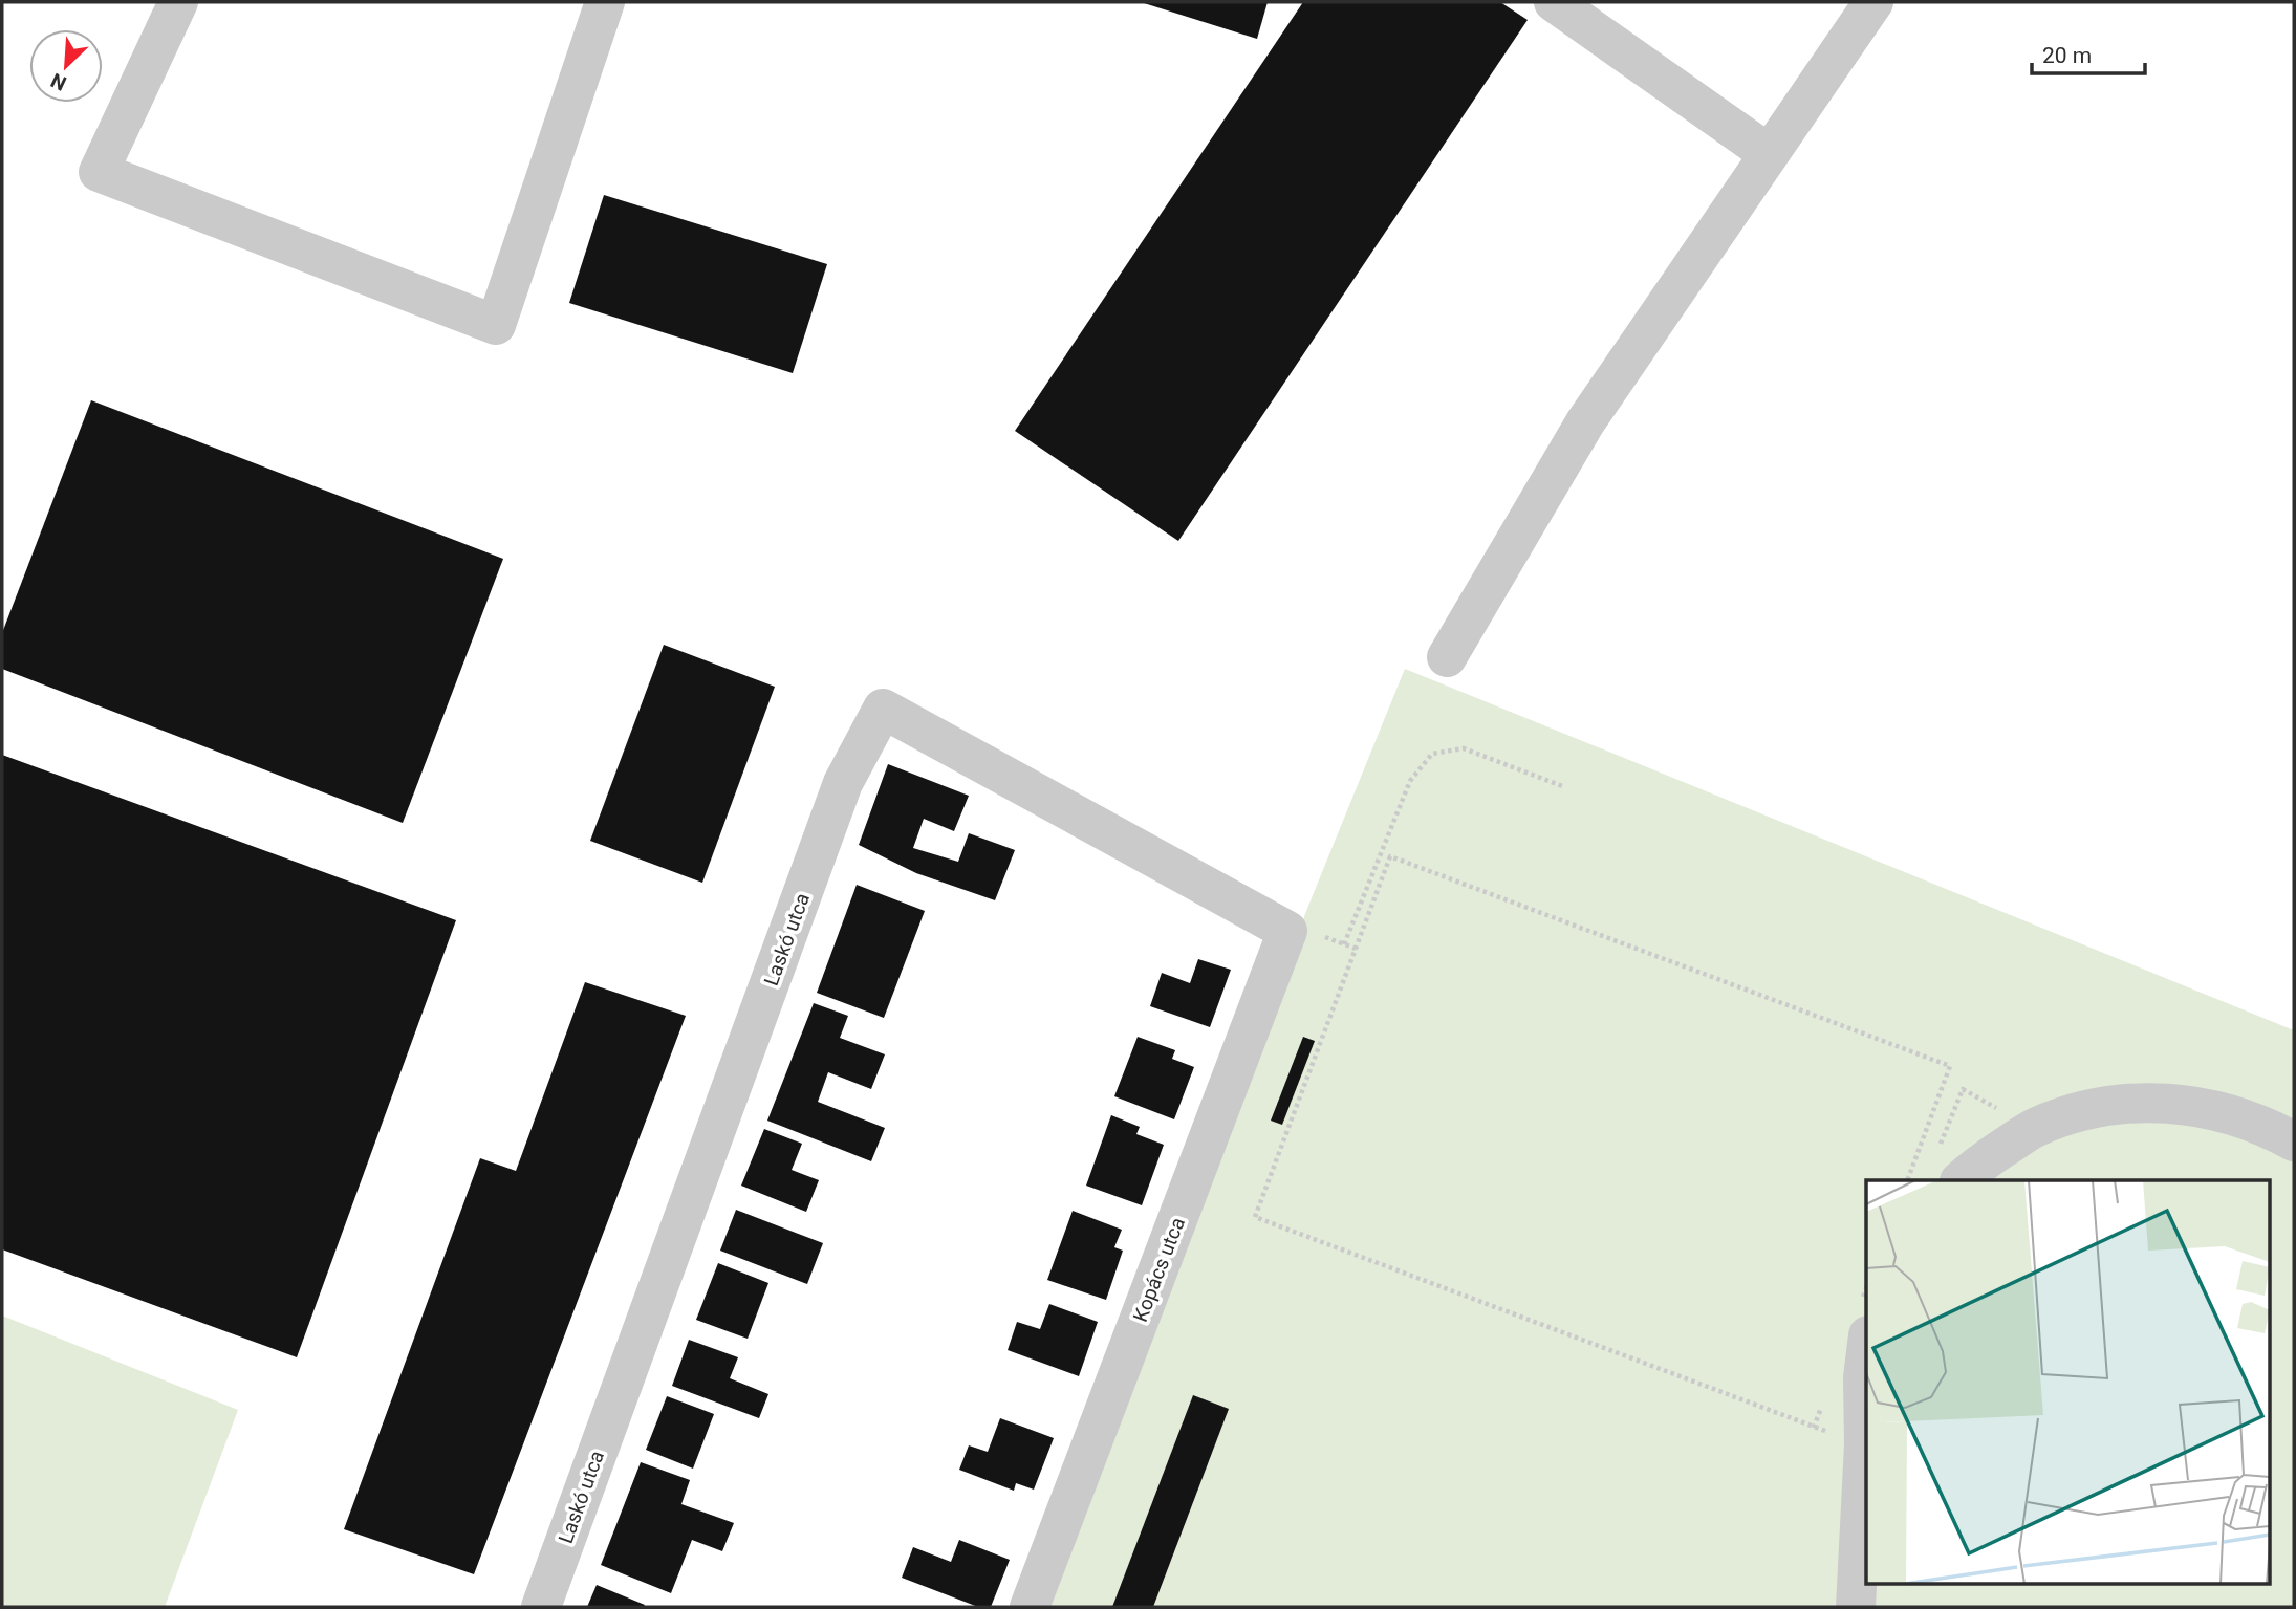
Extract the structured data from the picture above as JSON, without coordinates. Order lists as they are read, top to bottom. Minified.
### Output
{"streets":{"street":["Laskó utca","Kopács utca"]},"crossings":[["Laskó utca","Kopács utca"]],"scale_bar":"20 m","north":"bottom left"}
